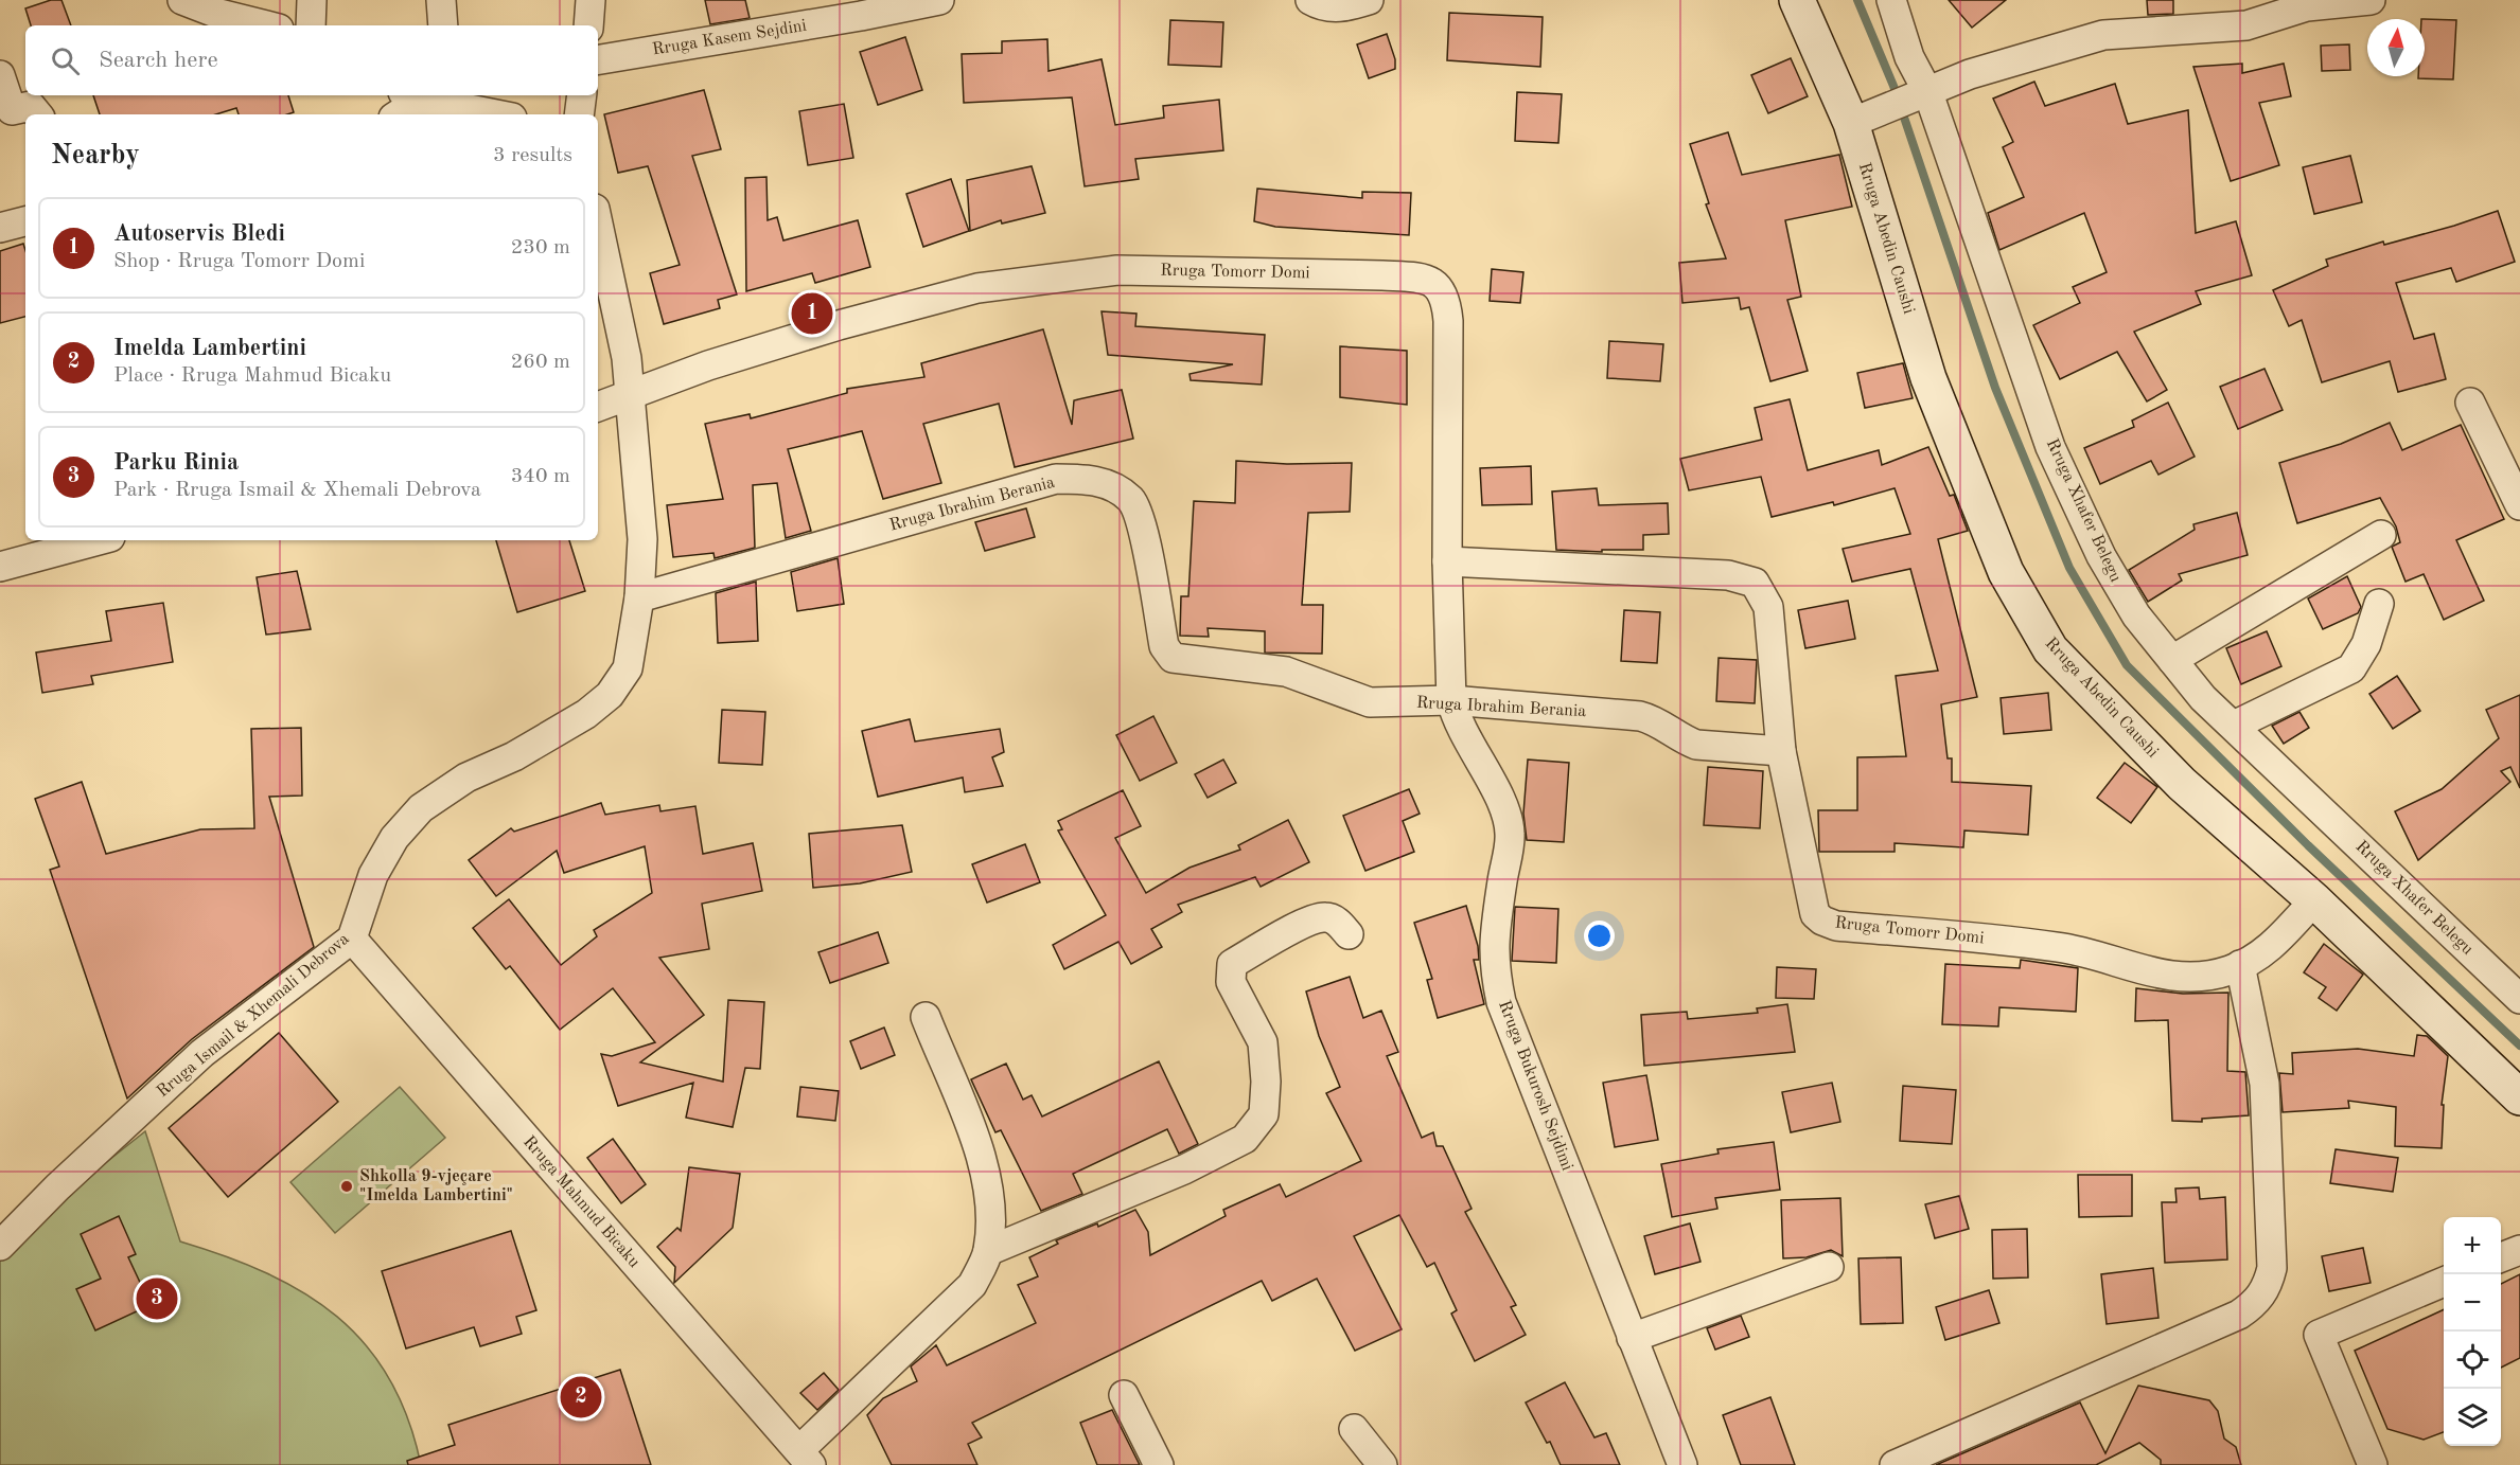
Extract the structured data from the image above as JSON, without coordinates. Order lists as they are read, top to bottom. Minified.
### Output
{"streets":{"main road":["Rruga Abedin Caushi"],"street":["Rruga Kasem Sejdini","Rruga Tomorr Domi","Rruga Ibrahim Berania","Rruga Xhafer Belegu","Rruga Ismail & Xhemali Debrova","Rruga Bukurosh Sejdimi","Rruga Mahmud Bicaku"]},"crossings":[["Rruga Abedin Caushi","Rruga Tomorr Domi"],["Rruga Tomorr Domi","Rruga Ibrahim Berania"],["Rruga Tomorr Domi","Rruga Ismail & Xhemali Debrova"],["Rruga Tomorr Domi","Rruga Bukurosh Sejdimi"],["Rruga Ibrahim Berania","Rruga Ismail & Xhemali Debrova"],["Rruga Ibrahim Berania","Rruga Bukurosh Sejdimi"],["Rruga Ismail & Xhemali Debrova","Rruga Mahmud Bicaku"]],"places":["Shkolla 9-vjeçare \"Imelda Lambertini\""],"north":"top","page":{"search":"Search here","heading":["Nearby","3 results"],"list":[{"mark":"1","name":"Autoservis Bledi","note":"Shop · Rruga Tomorr Domi","value":"230 m"},{"mark":"2","name":"Imelda Lambertini","note":"Place · Rruga Mahmud Bicaku","value":"260 m"},{"mark":"3","name":"Parku Rinia","note":"Park · Rruga Ismail & Xhemali Debrova","value":"340 m"}],"pins":["1","3","2"],"map_buttons":["+","−"]}}
